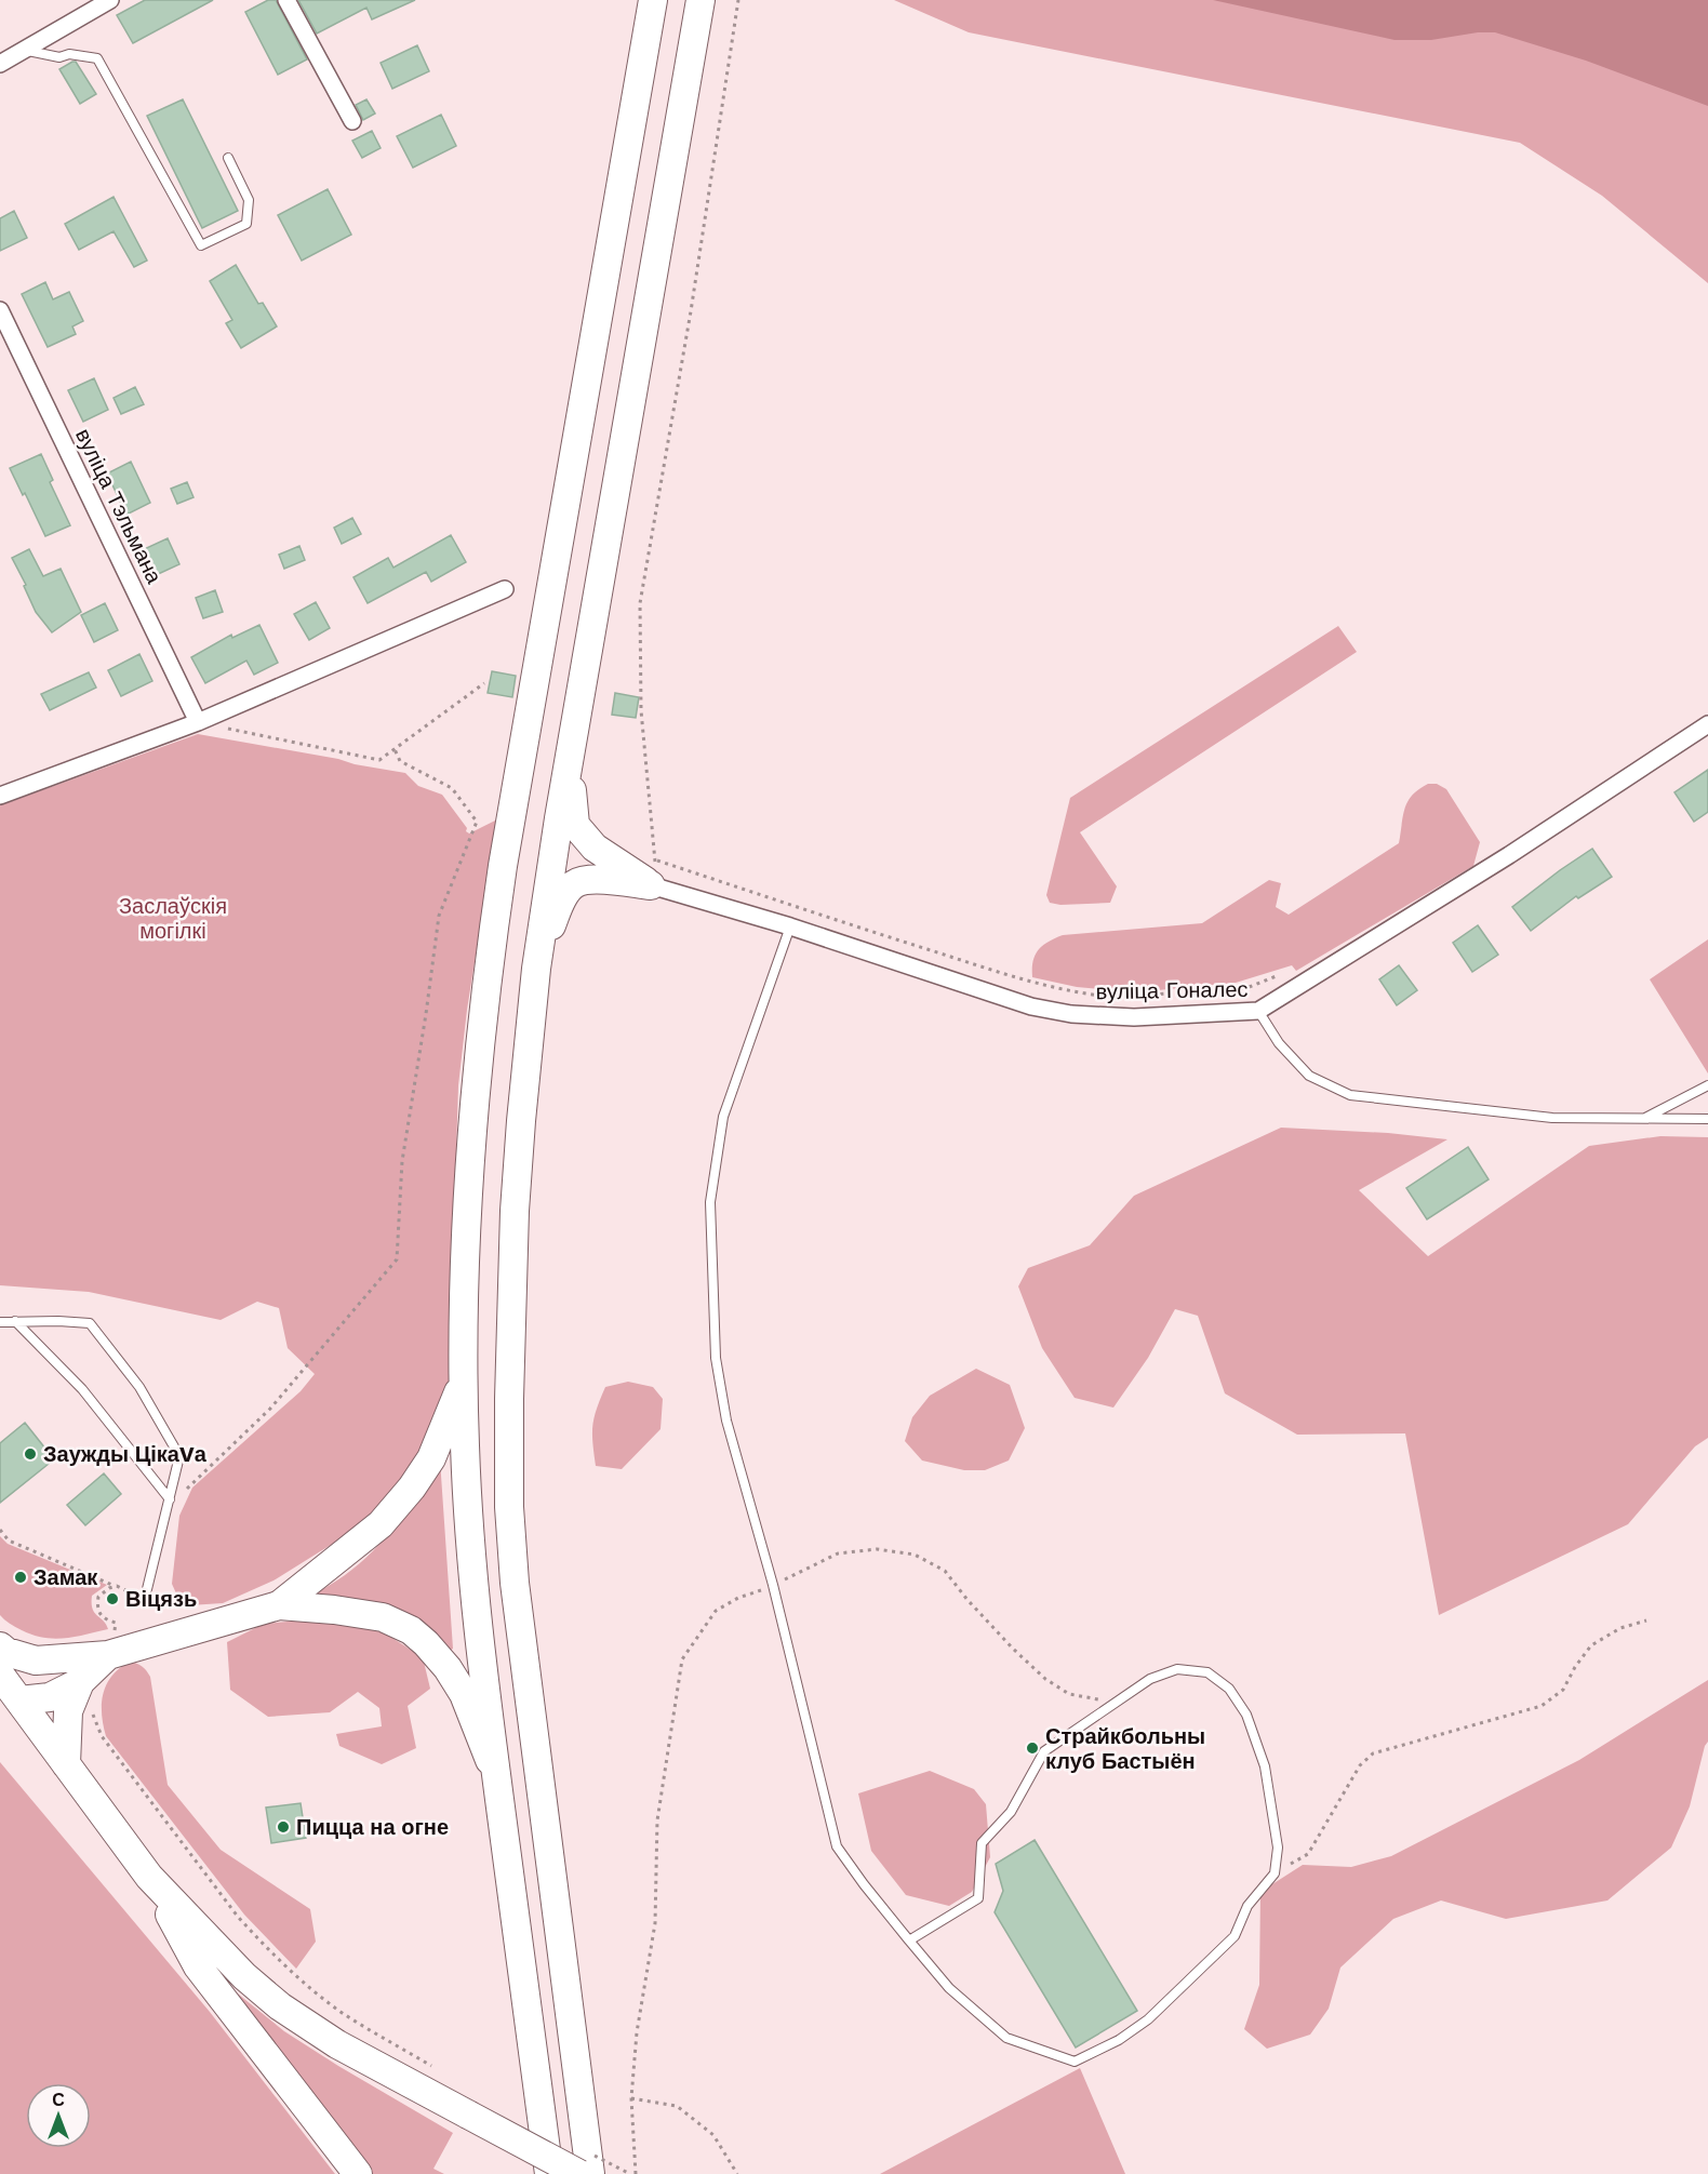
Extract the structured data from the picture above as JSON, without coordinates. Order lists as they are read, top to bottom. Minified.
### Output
{"streets":{"street":["вуліца Тэльмана","вуліца Гоналес"]},"parks":["Заслаўскія могілкі"],"places":["Заужды ЦікаVа","Замак","Віцязь","Страйкбольны клуб Бастыён","Пицца на огне"],"north":"top"}
